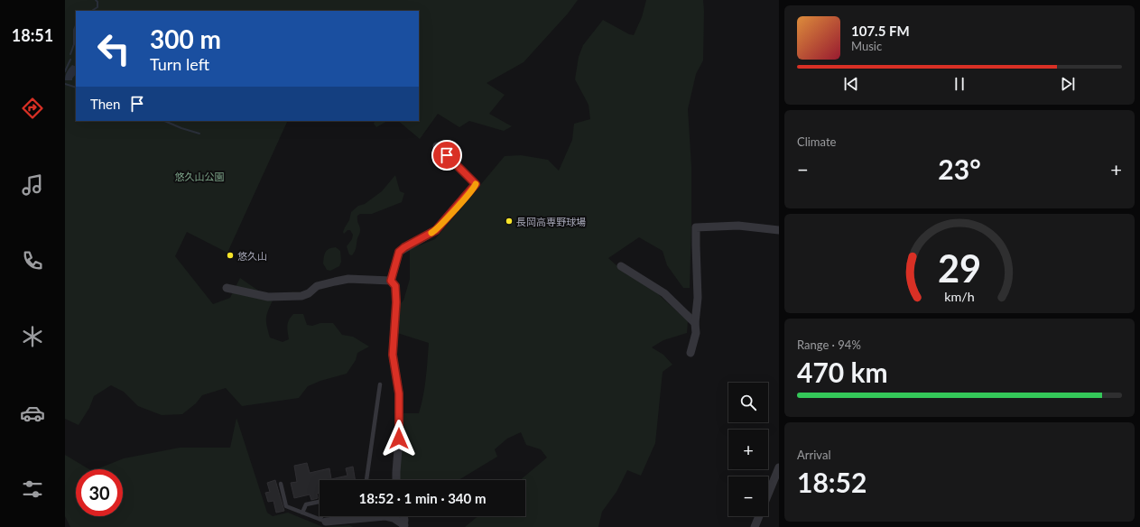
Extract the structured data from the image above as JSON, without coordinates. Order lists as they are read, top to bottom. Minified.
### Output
{"parks":["悠久山公園"],"places":["長岡高専野球場","悠久山"],"page":{"tabs":"18:51","turn":["300 m","Turn left"],"song":["107.5 FM","Music"],"then":"Then","tile":["Climate",["Range · 94%","470 km"],["Arrival","18:52"]],"heat":["−","23°","+"],"map_buttons":["+","−"],"limit":"30","trip":"18:52 · 1 min · 340 m","gauge":["29","km/h"]}}
